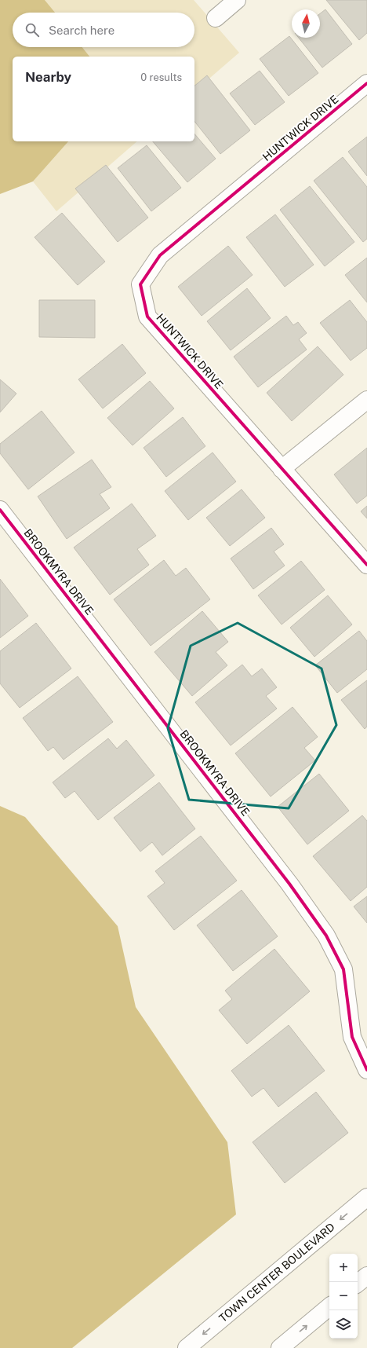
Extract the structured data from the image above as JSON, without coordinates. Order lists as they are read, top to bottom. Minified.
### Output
{"streets":{"street":["HUNTWICK DRIVE","BROOKMYRA DRIVE","TOWN CENTER BOULEVARD"]},"north":"top","page":{"search":"Search here","heading":["Nearby","0 results"],"map_buttons":["+","−"]}}
